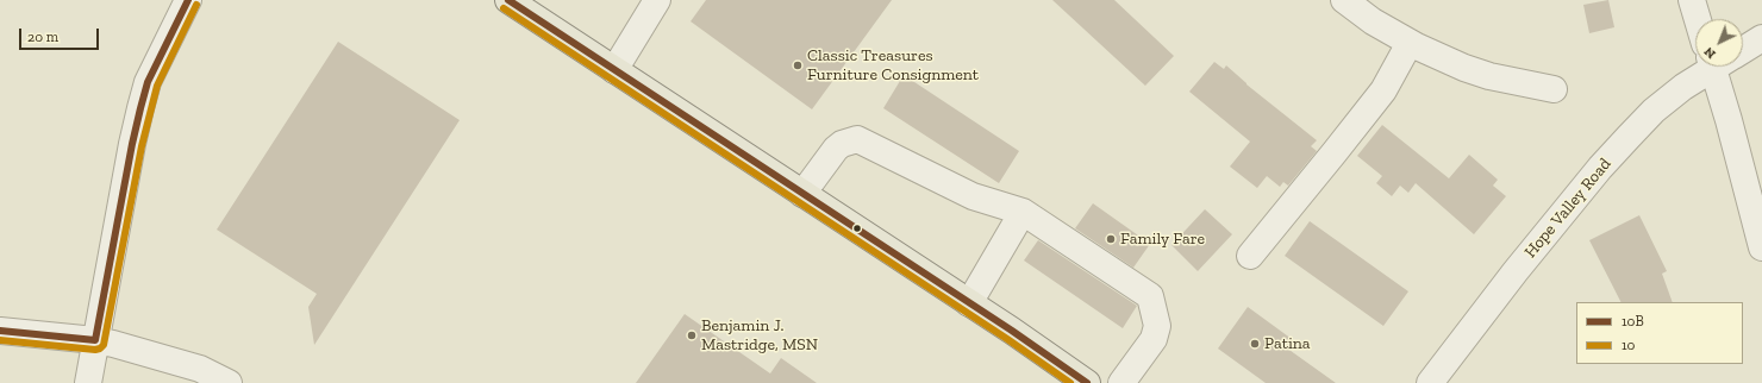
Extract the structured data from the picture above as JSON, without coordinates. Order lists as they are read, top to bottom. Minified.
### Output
{"streets":{"street":["Hope Valley Road"]},"places":["Classic Treasures Furniture Consignment","Family Fare","Benjamin J. Mastridge, MSN","Patina"],"lines":["transit line 10B","transit line 10"],"legend":["10B","10"],"scale_bar":"20 m","north":"bottom left"}
